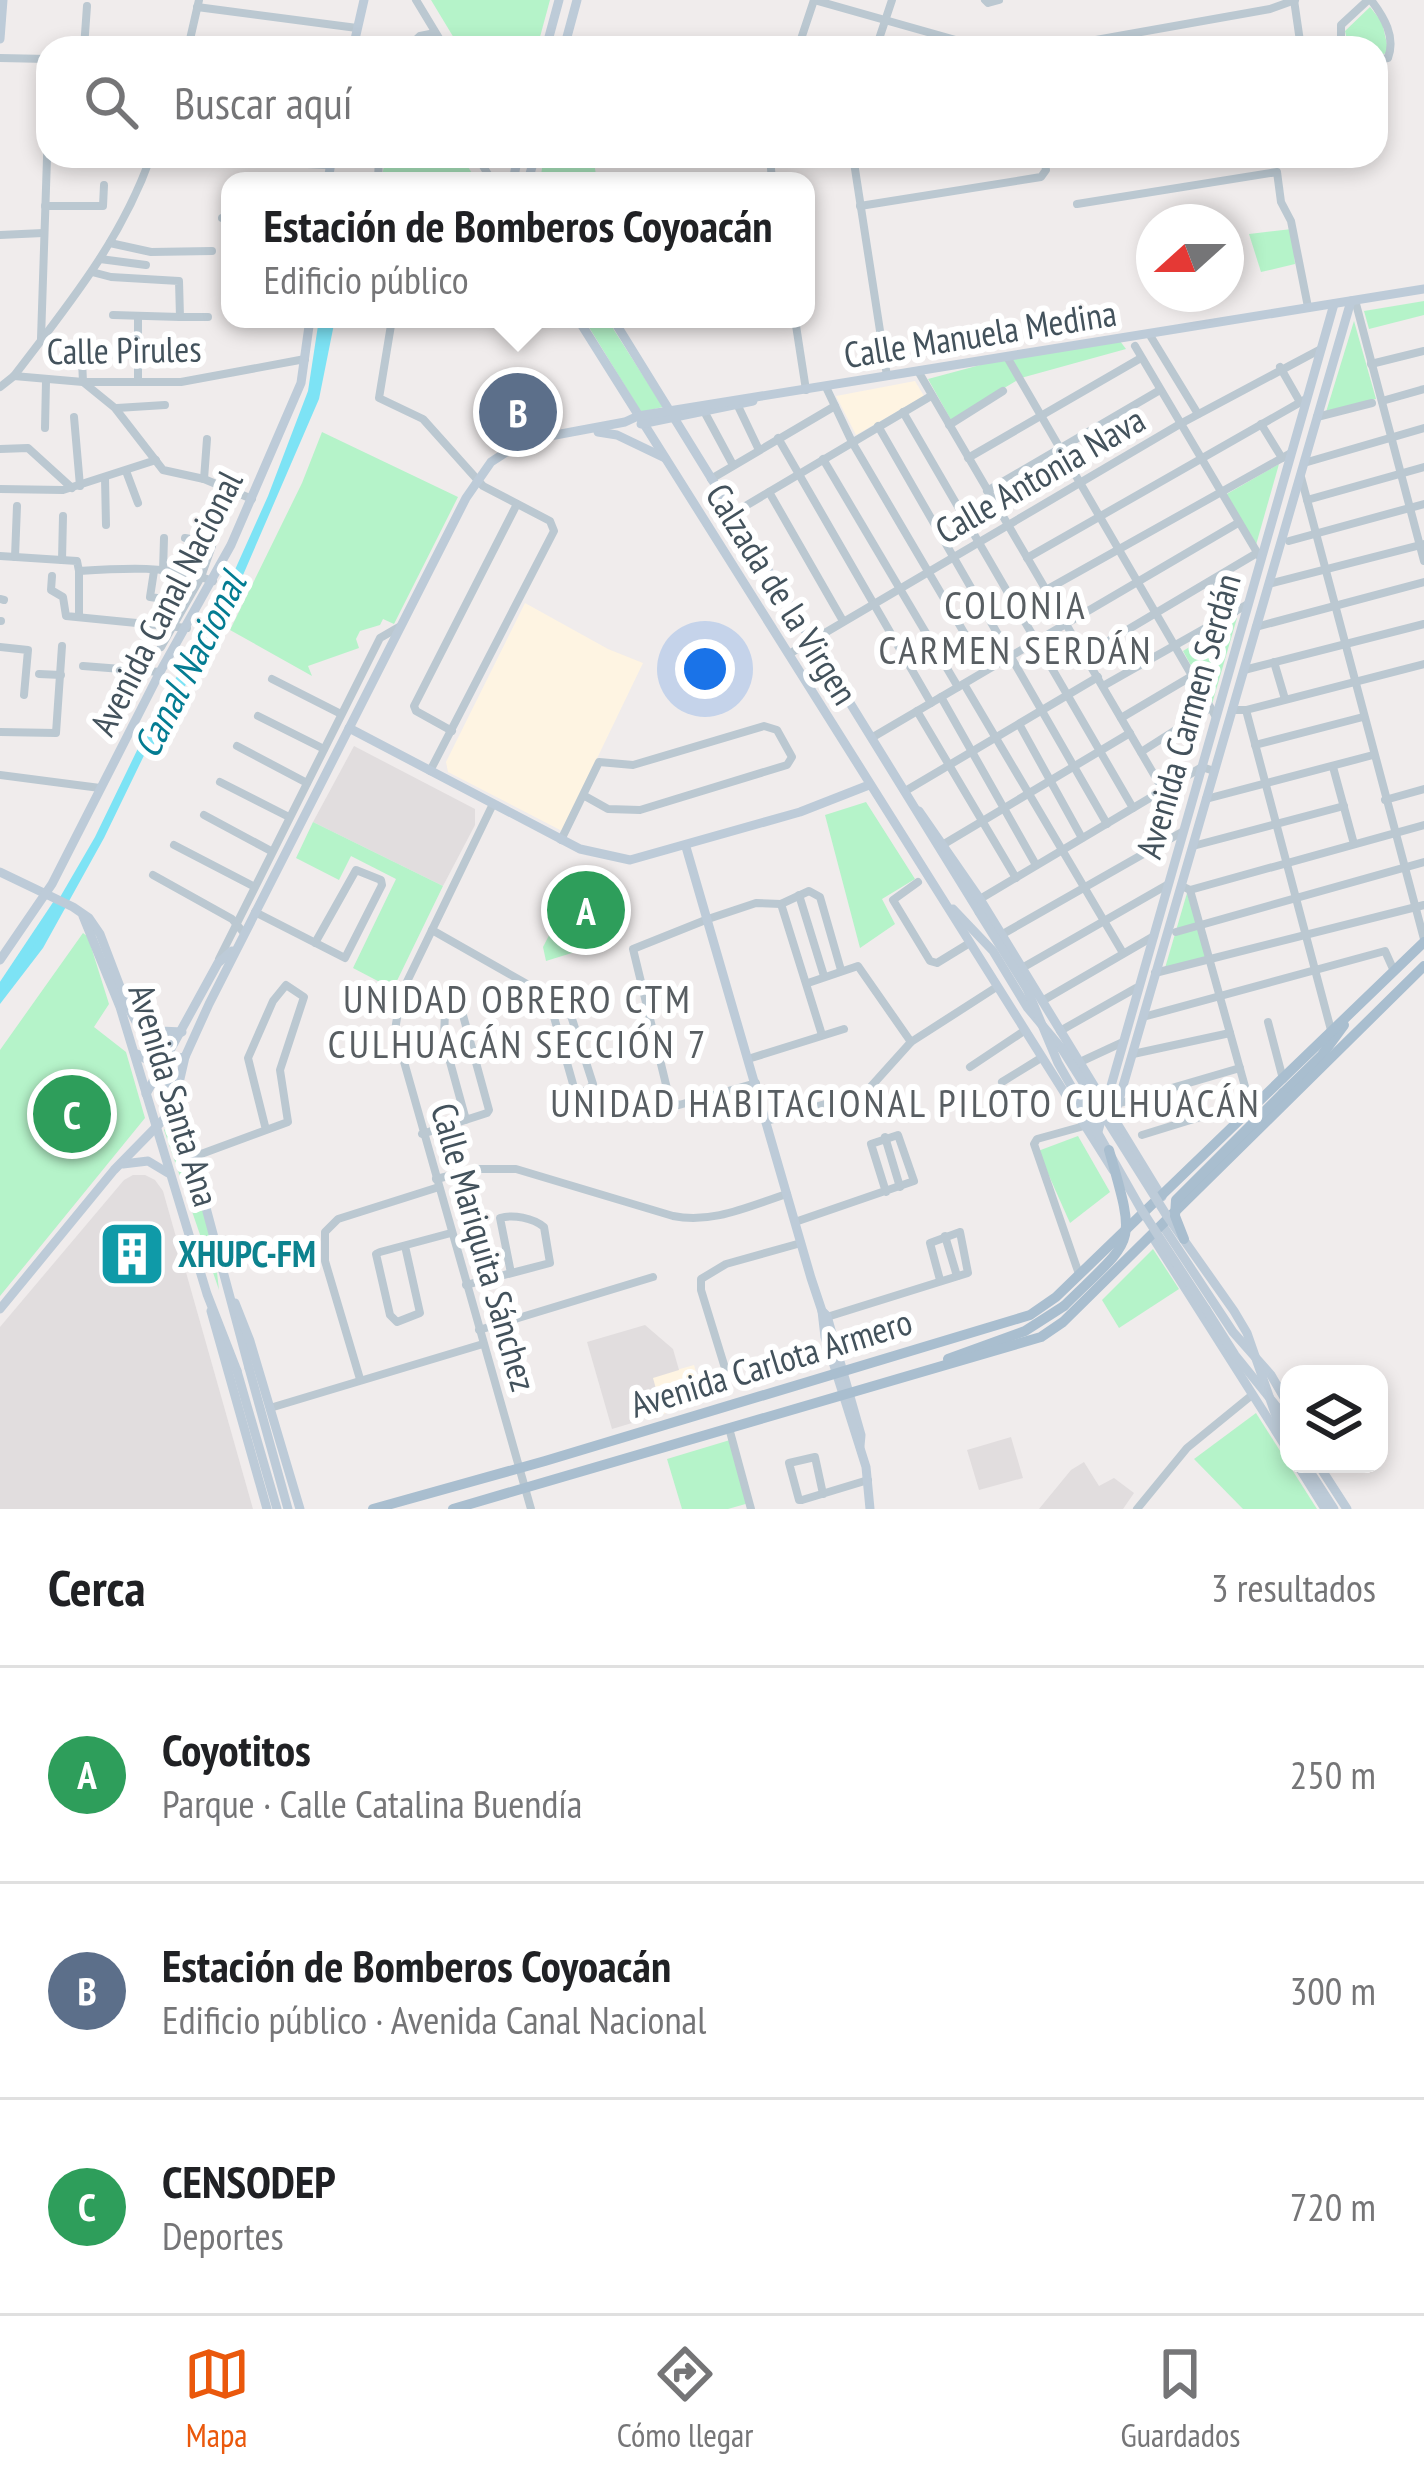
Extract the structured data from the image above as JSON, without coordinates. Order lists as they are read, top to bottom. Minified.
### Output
{"streets":{"main road":["Avenida Carlota Armero"],"street":["Calle Manuela Medina","Calle Pirules","Calle Antonia Nava","Calzada de la Virgen","Avenida Canal Nacional","Avenida Carmen Serdán","Avenida Santa Ana","Calle Mariquita Sánchez"]},"crossings":[["Calle Manuela Medina","Avenida Carmen Serdán"],["Calle Pirules","Avenida Canal Nacional"],["Calle Antonia Nava","Calzada de la Virgen"],["Calle Antonia Nava","Avenida Carmen Serdán"],["Calzada de la Virgen","Avenida Carmen Serdán"],["Calzada de la Virgen","Avenida Carlota Armero"],["Avenida Canal Nacional","Avenida Santa Ana"],["Calle Mariquita Sánchez","Avenida Carlota Armero"]],"districts":["COLONIA CARMEN SERDÁN","UNIDAD OBRERO CTM CULHUACÁN SECCIÓN 7","UNIDAD HABITACIONAL PILOTO CULHUACÁN"],"water":["Canal Nacional"],"places":{"building":["XHUPC-FM"]},"north":"left","page":{"search":"Buscar aquí","popup":["Estación de Bomberos Coyoacán","Edificio público"],"pins":["B","A","C"],"heading":["Cerca","3 resultados"],"list":[{"mark":"A","name":"Coyotitos","note":"Parque · Calle Catalina Buendía","value":"250 m"},{"mark":"B","name":"Estación de Bomberos Coyoacán","note":"Edificio público · Avenida Canal Nacional","value":"300 m"},{"mark":"C","name":"CENSODEP","note":"Deportes","value":"720 m"}],"nav":["Mapa","Cómo llegar","Guardados"]}}
